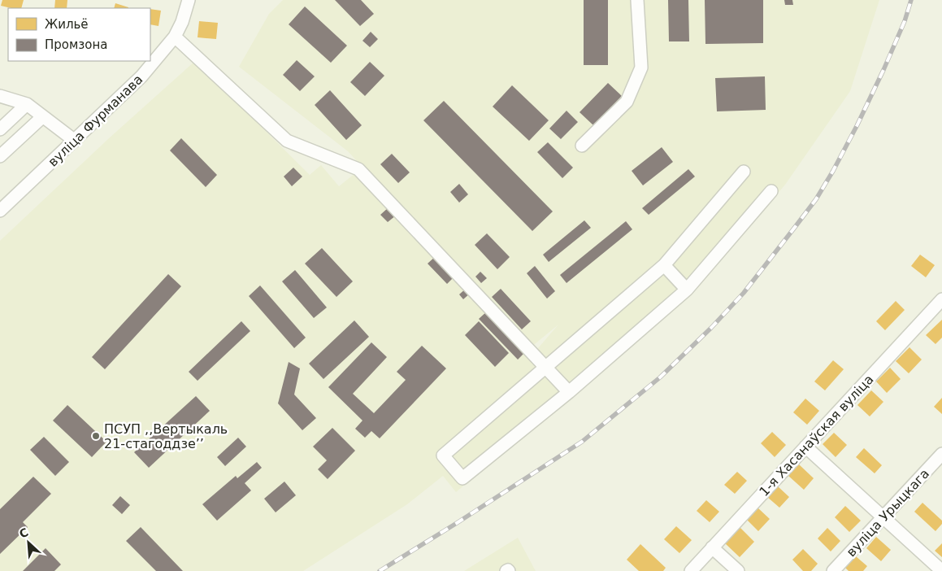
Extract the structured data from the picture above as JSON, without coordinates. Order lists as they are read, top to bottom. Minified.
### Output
{"streets":{"street":["вуліца Фурманава","1-я Хасанаўская вуліца","вуліца Урыцкага"]},"places":["ПСУП ,,Вертыкаль 21-стагоддзе’’"],"legend":["Жильё","Промзона"],"north":"top left"}
